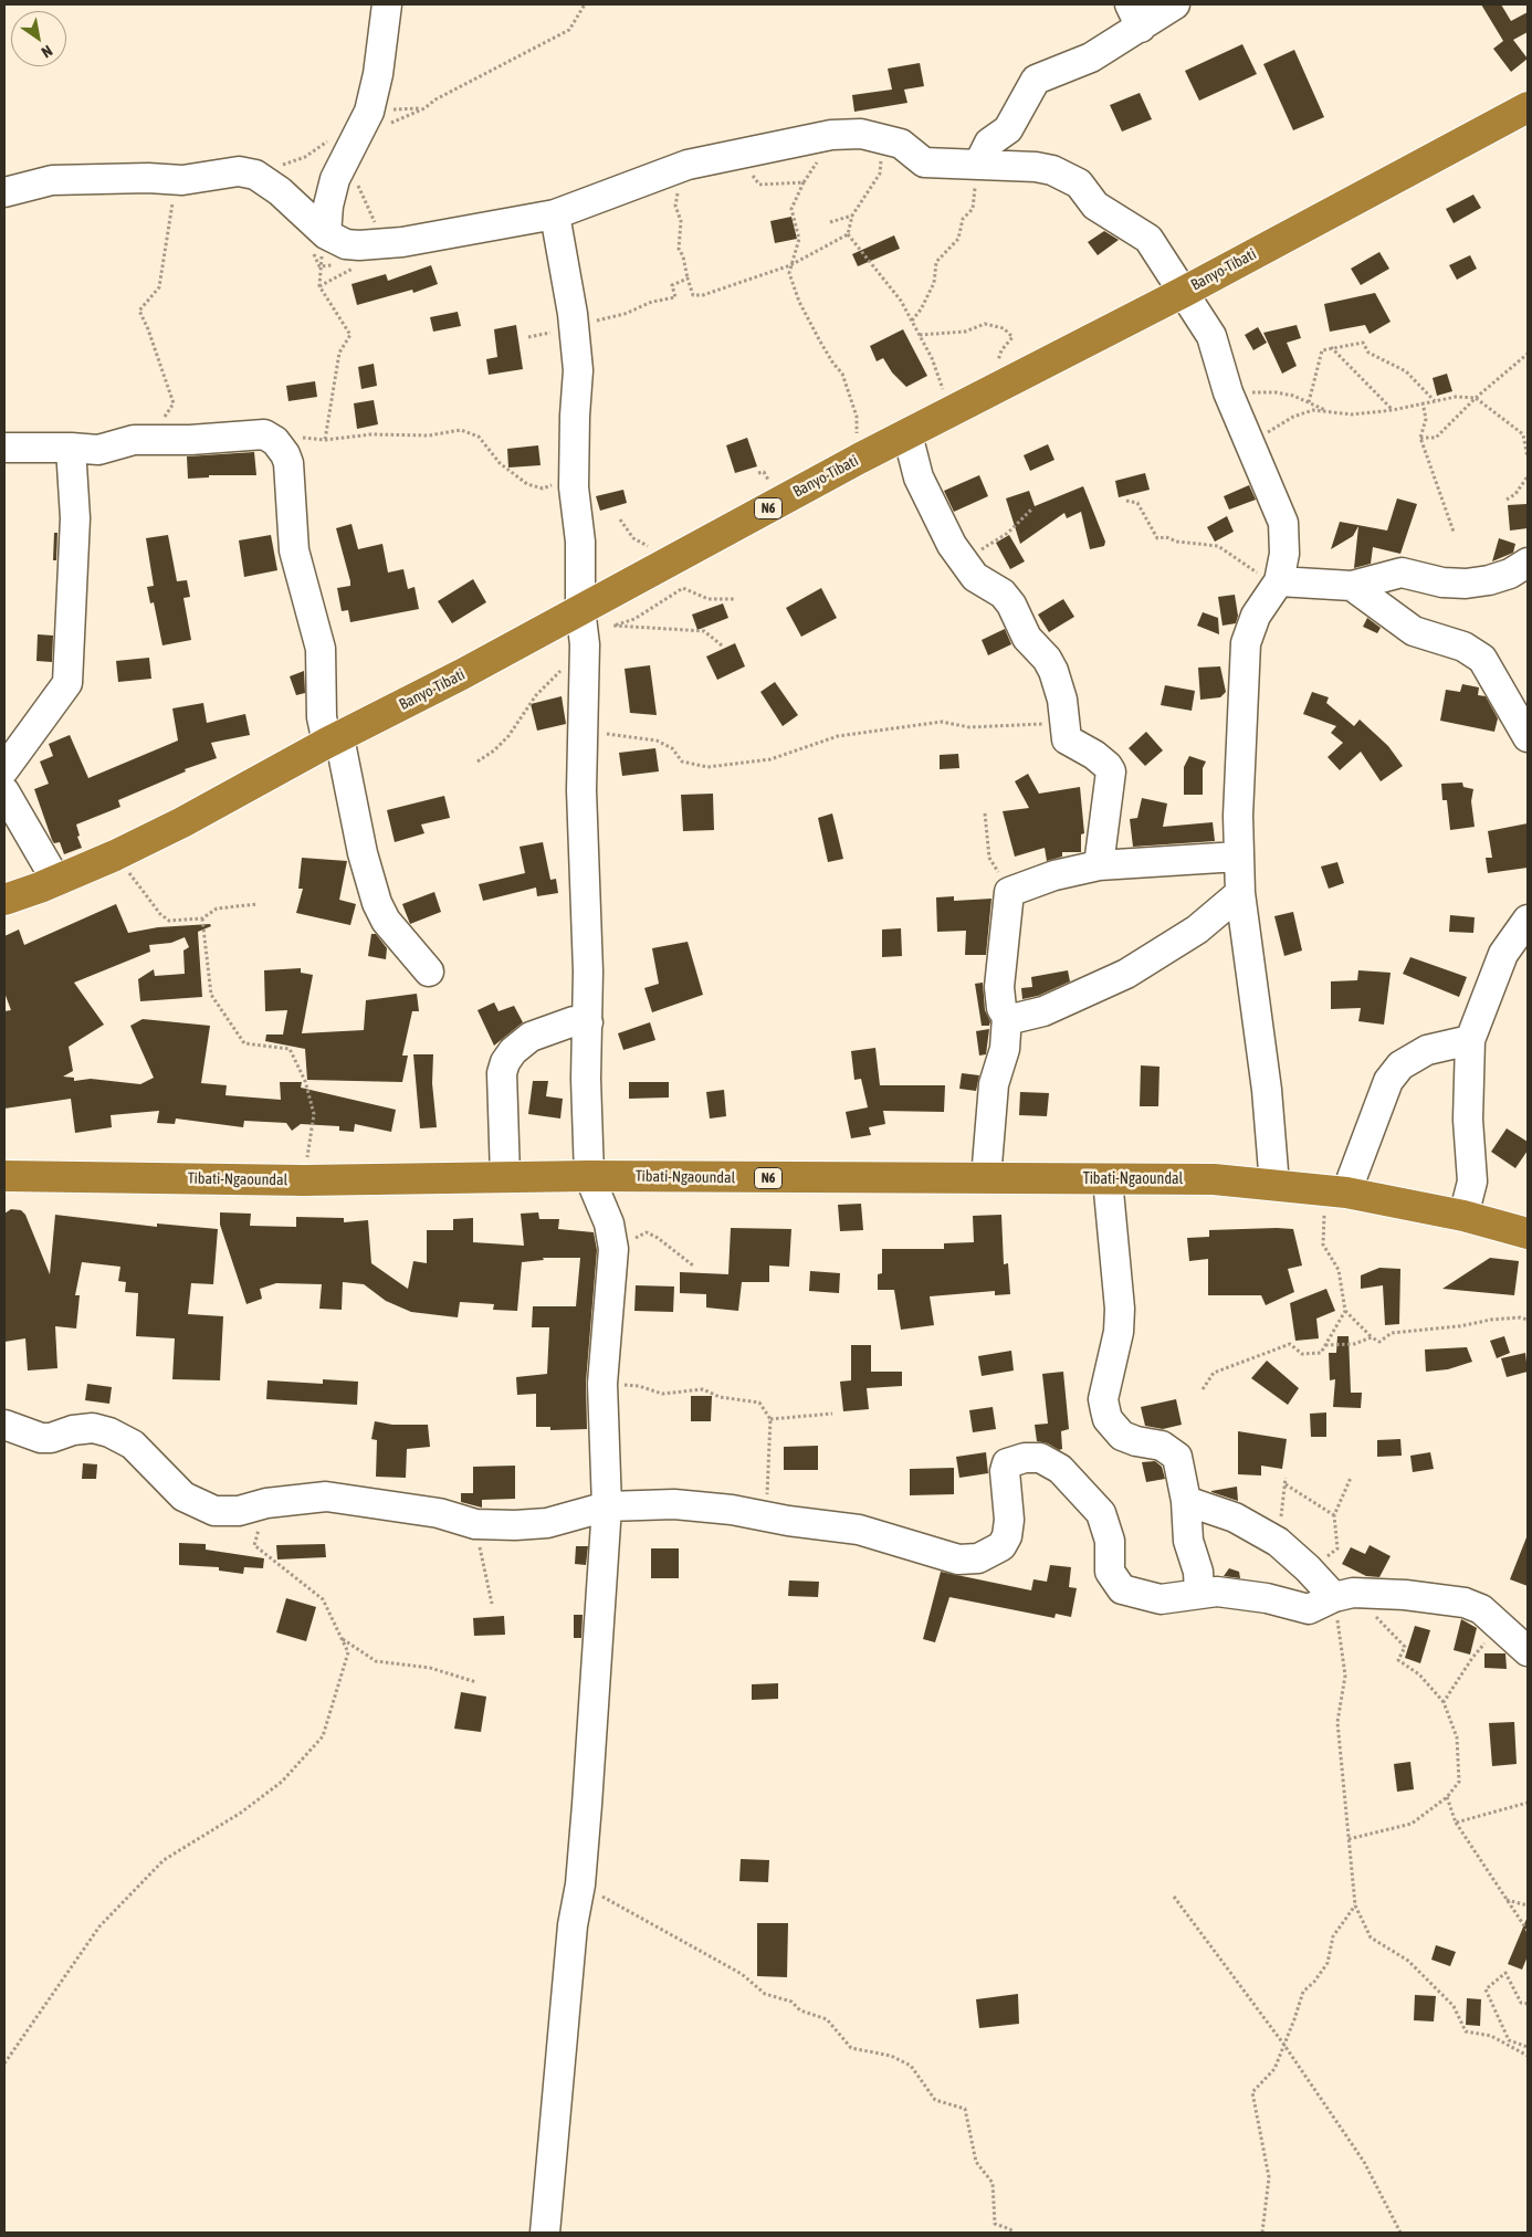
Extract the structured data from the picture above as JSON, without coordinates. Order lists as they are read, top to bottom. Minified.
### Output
{"streets":{"highway":["Banyo-Tibati","N6","Tibati-Ngaoundal"]},"north":"bottom right"}
